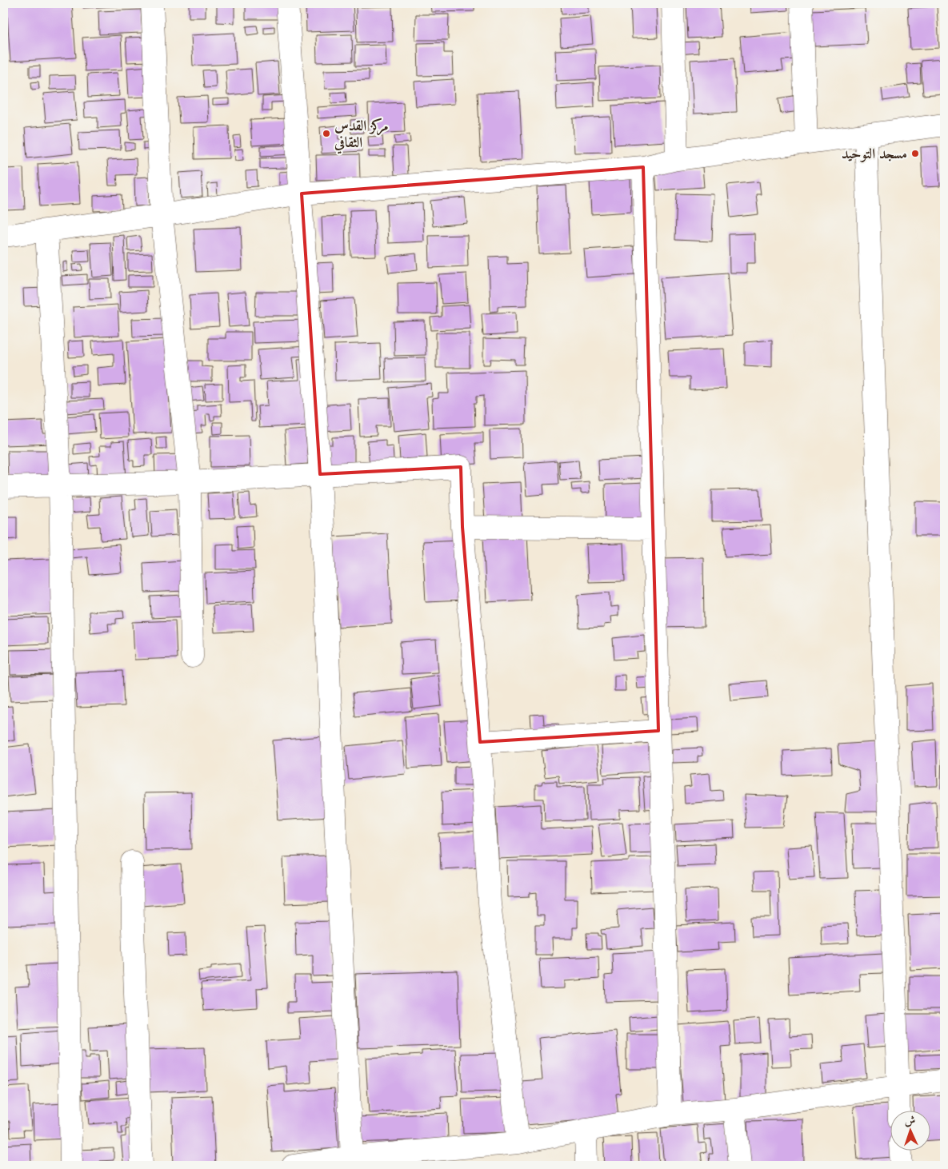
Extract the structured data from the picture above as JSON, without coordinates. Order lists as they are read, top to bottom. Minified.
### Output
{"places":["مركز القدس الثقافي","مسجد التوحيد"],"north":"top"}
